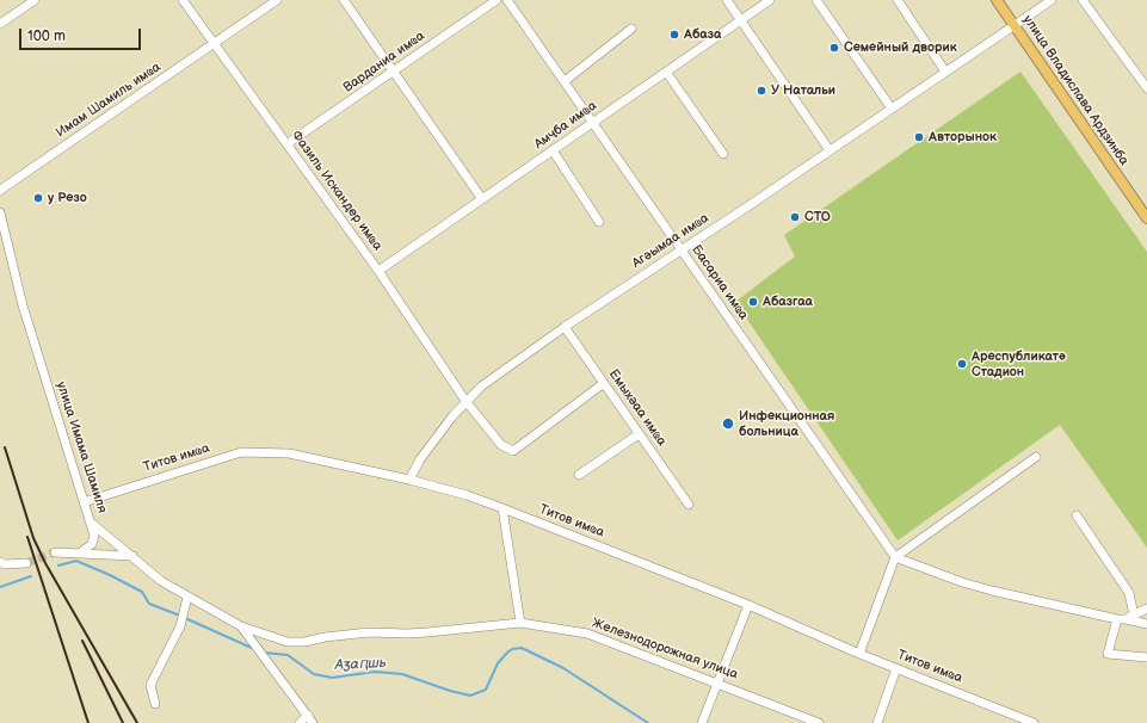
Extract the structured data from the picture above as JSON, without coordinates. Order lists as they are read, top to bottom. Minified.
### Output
{"streets":{"main road":["улица Владислава Ардзинба"],"street":["Варданиа имҩа","Имам Шамиль имҩа","Амҷба имҩа","Фазиль Искандер имҩа","Агәымаа имҩа","Басариа имҩа","Емыхәаа имҩа","улица Имама Шамиля","Титов имҩа","Железнодорожная улица"]},"crossings":[["Варданиа имҩа","Фазиль Искандер имҩа"],["улица Владислава Ардзинба","Агәымаа имҩа"],["Имам Шамиль имҩа","Фазиль Искандер имҩа"],["Амҷба имҩа","Фазиль Искандер имҩа"],["Амҷба имҩа","Басариа имҩа"],["Фазиль Искандер имҩа","Агәымаа имҩа"],["Фазиль Искандер имҩа","Емыхәаа имҩа"],["Агәымаа имҩа","Басариа имҩа"],["Агәымаа имҩа","Емыхәаа имҩа"],["Агәымаа имҩа","Титов имҩа"],["улица Имама Шамиля","Титов имҩа"],["улица Имама Шамиля","Железнодорожная улица"]],"water":["Аӡаԥшь"],"places":["Абаза","Семейный дворик","У Натальи","Авторынок","у Резо","СТО","Абазгаа","Ареспубликатә Стадион","Инфекционная больница"],"scale_bar":"100 m"}
